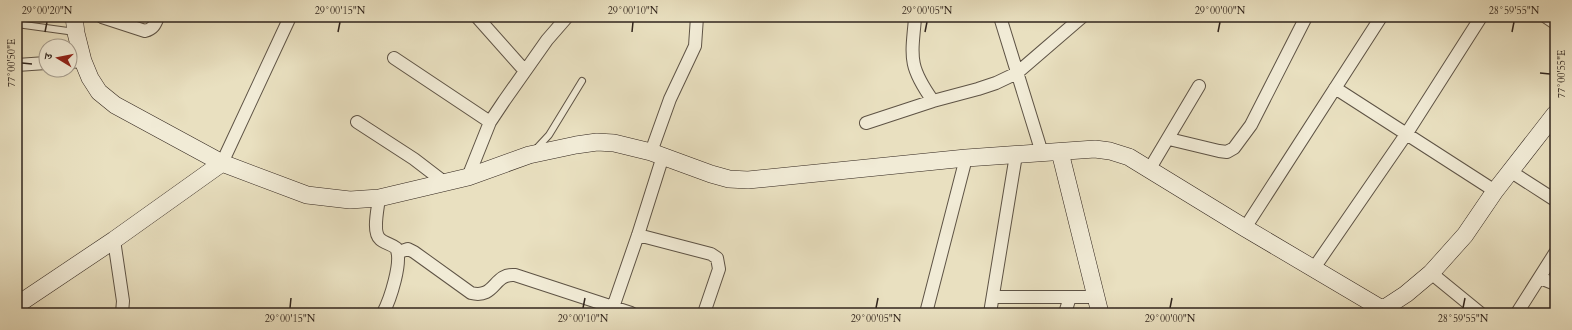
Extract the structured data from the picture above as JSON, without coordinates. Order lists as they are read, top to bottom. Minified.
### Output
{"north":"left","coordinates":["29°00'20\"N","29°00'15\"N","29°00'10\"N","29°00'05\"N","29°00'00\"N","28°59'55\"N","77°00'50\"E","77°00'55\"E"]}
